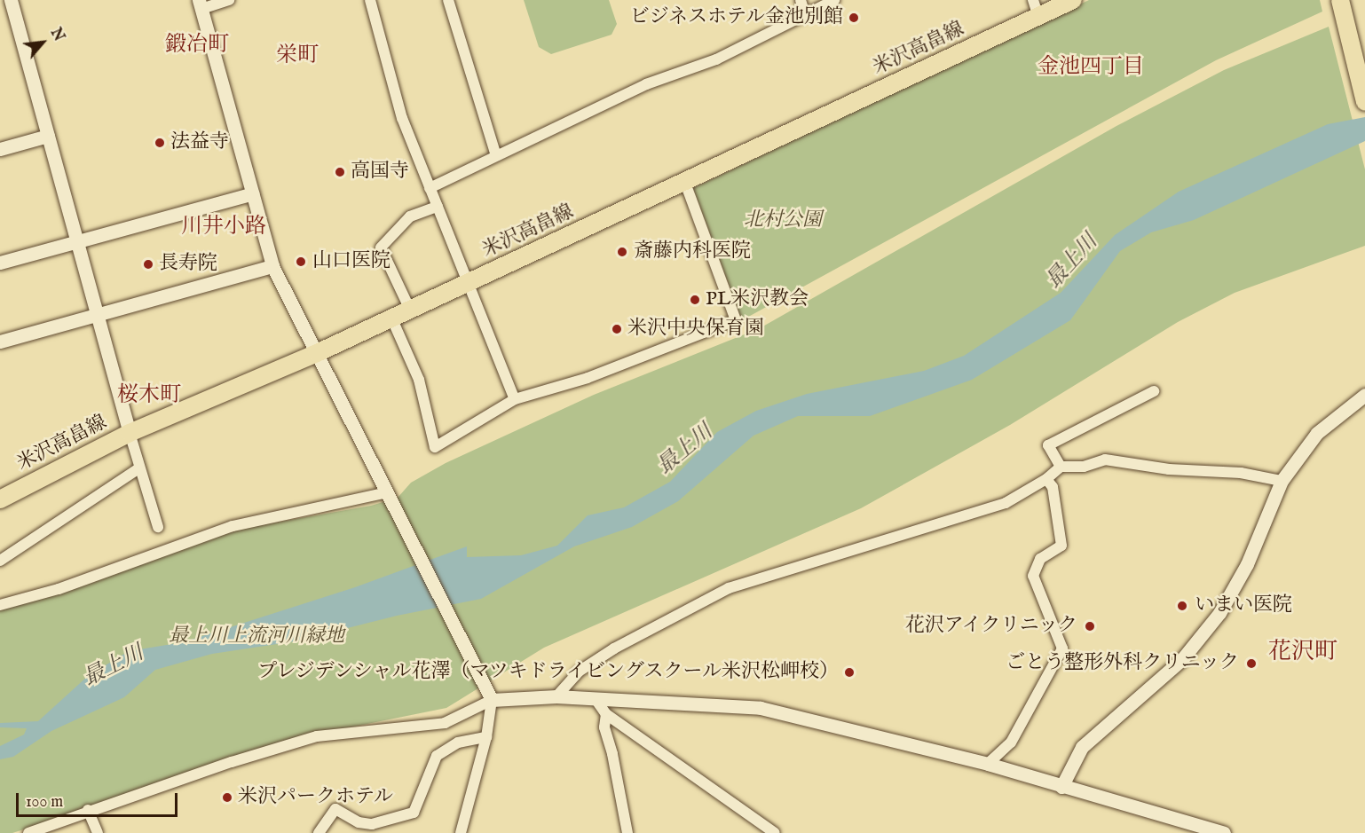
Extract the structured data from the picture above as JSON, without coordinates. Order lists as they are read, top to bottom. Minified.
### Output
{"streets":{"main road":["米沢高畠線"]},"districts":["鍛冶町","栄町","金池四丁目","川井小路","桜木町","花沢町"],"water":["最上川"],"parks":["北村公園","最上川上流河川緑地"],"places":["ビジネスホテル金池別館","法益寺","高国寺","斎藤内科医院","山口医院","長寿院","PL米沢教会","米沢中央保育園","いまい医院","花沢アイクリニック","ごとう整形外科クリニック","プレジデンシャル花澤（マツキドライビングスクール米沢松岬校）","米沢パークホテル"],"scale_bar":"100 m","north":"top right"}
